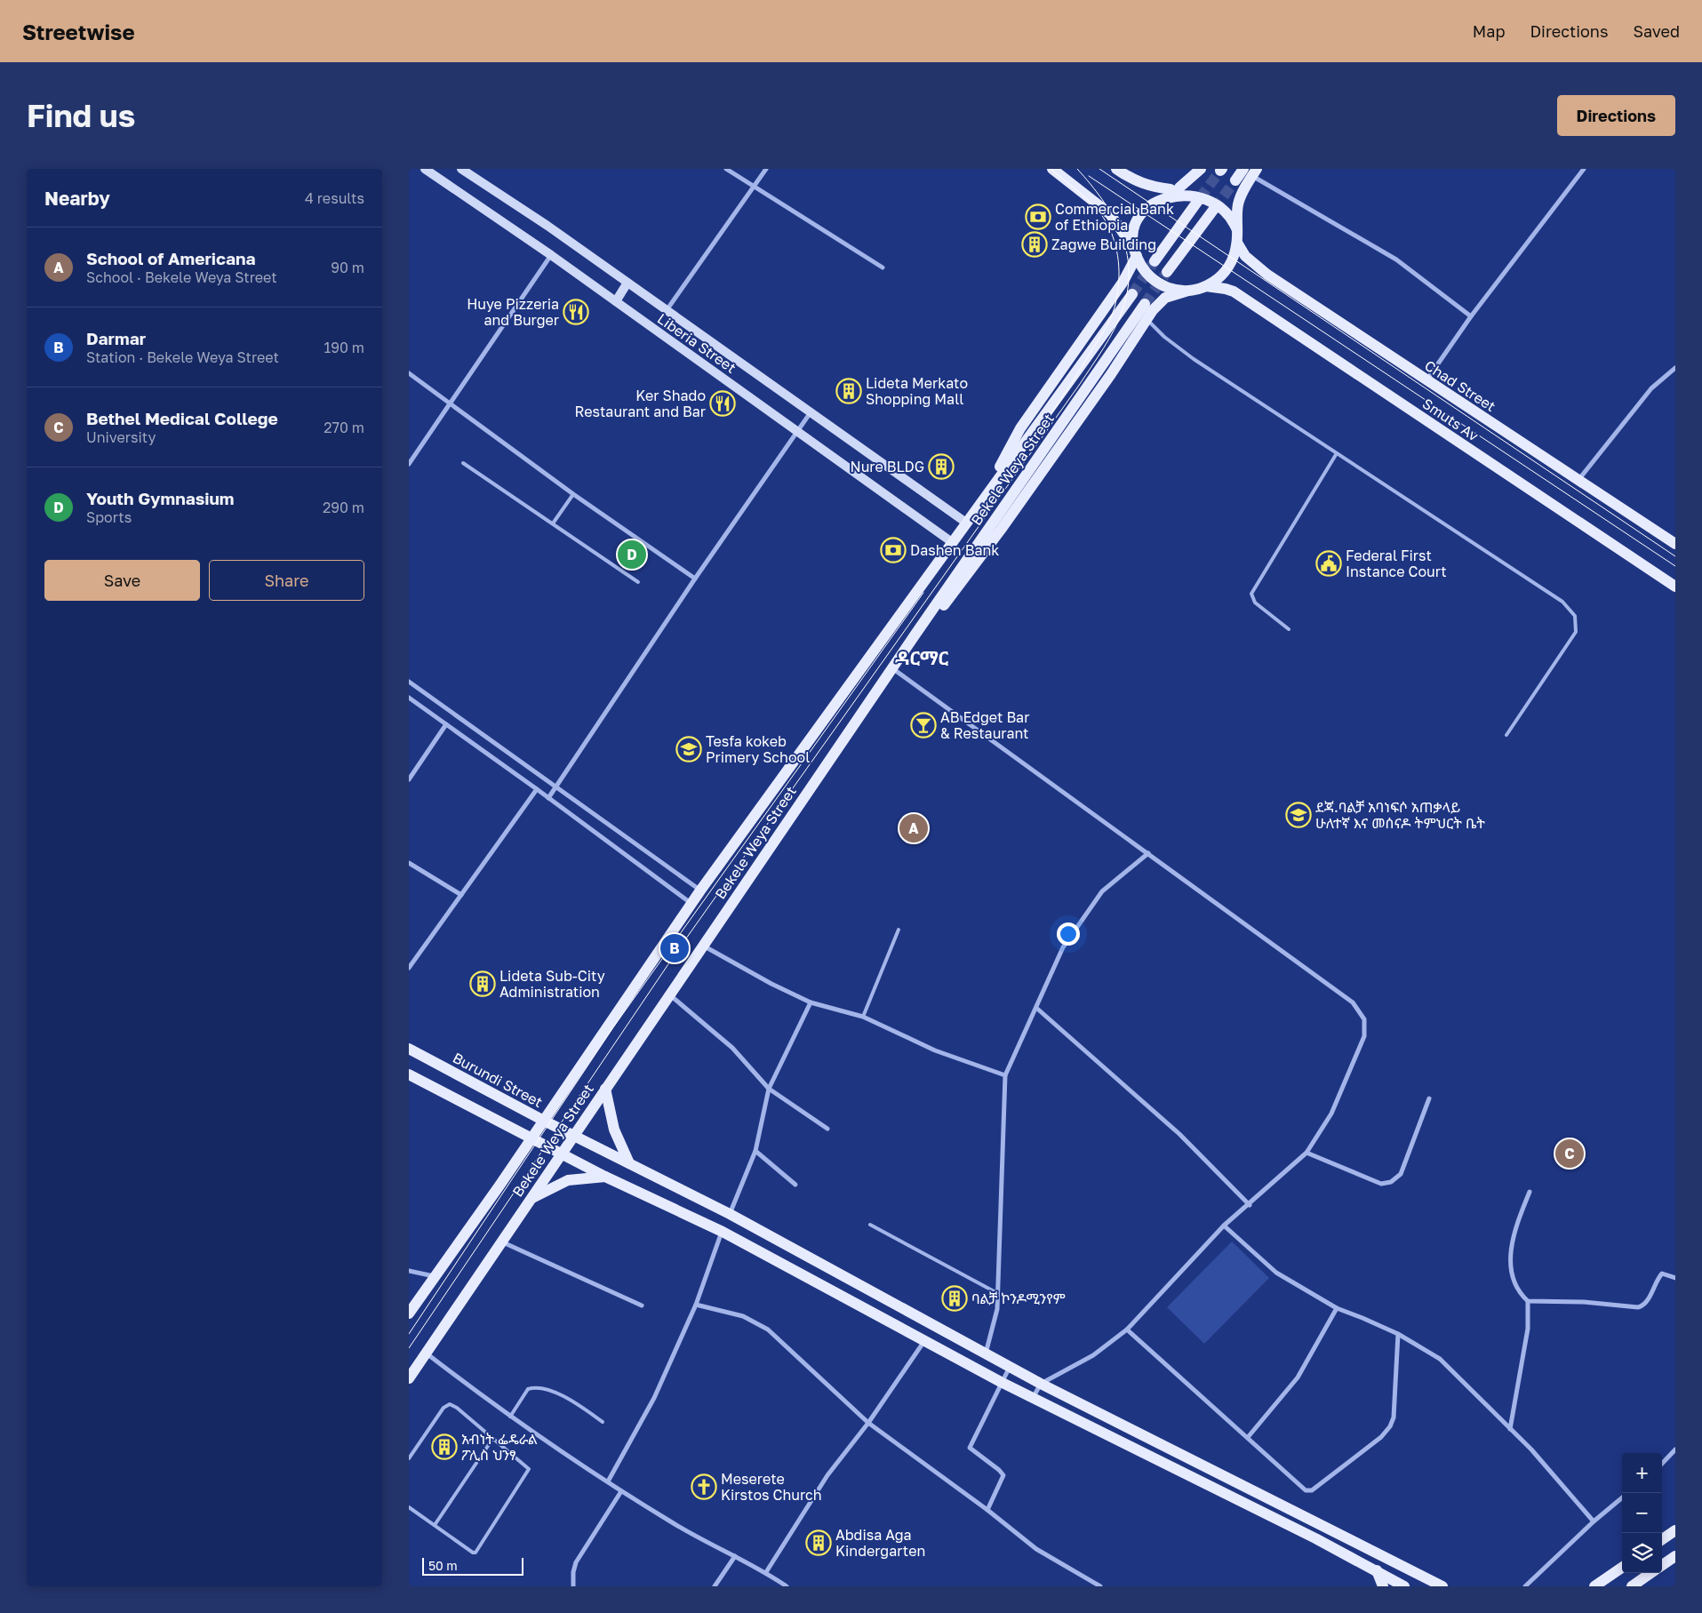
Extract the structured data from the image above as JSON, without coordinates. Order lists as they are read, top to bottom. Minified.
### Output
{"streets":{"main road":["Chad Street","Smuts Av","Bekele Weya Street","Burundi Street"],"street":["Liberia Street"]},"crossings":[["Liberia Street","Bekele Weya Street"],["Chad Street","Smuts Av"],["Bekele Weya Street","Burundi Street"]],"districts":["ዳርማር"],"places":{"bank":["Commercial Bank of Ethiopia","Dashen Bank"],"building":["Zagwe Building","Lideta Merkato Shopping Mall","Nure BLDG","Lideta Sub-City Administration","ባልቻ ኮንዶሚንየም","አብነት ፌዴራል ፖሊስ ህንፃ","Abdisa Aga Kindergarten"],"restaurant":["Huye Pizzeria and Burger","Ker Shado Restaurant and Bar"],"public building":["Federal First Instance Court"],"bar":["AB Edget Bar & Restaurant"],"school or university":["Tesfa kokeb Primery School","ደጃ.ባልቻ አባነፍሶ አጠቃላይ ሁለተኛ እና መሰናዶ ትምህርት ቤት"],"church":["Meserete Kirstos Church"]},"scale_bar":"50 m","page":{"header":"Streetwise","nav":["Map","Directions","Saved"],"buttons":["Directions",["Save","Share"]],"title":"Find us","heading":["Nearby","4 results"],"list":[{"mark":"A","name":"School of Americana","note":"School · Bekele Weya Street","value":"90 m"},{"mark":"B","name":"Darmar","note":"Station · Bekele Weya Street","value":"190 m"},{"mark":"C","name":"Bethel Medical College","note":"University","value":"270 m"},{"mark":"D","name":"Youth Gymnasium","note":"Sports","value":"290 m"}],"pins":["D","A","B","C"],"map_buttons":["+","−"],"scale":"50 m"}}
